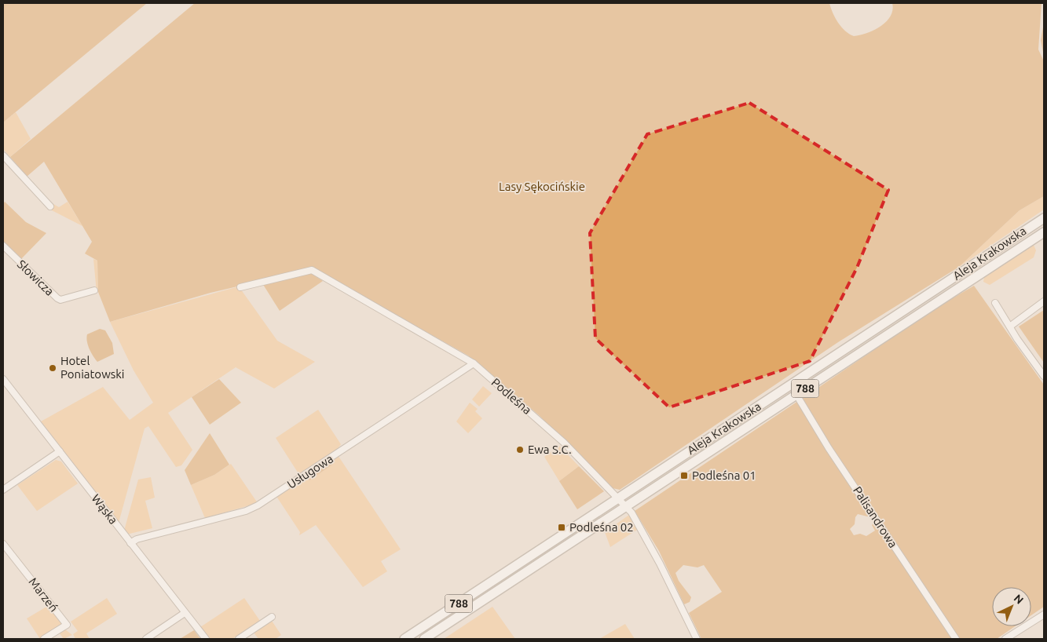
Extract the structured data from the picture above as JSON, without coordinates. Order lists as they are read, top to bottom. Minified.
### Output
{"streets":{"main road":["Aleja Krakowska","788"],"street":["Słowicza","Podleśna","Usługowa","Wąska","Palisandrowa","Marzeń"]},"crossings":[["Aleja Krakowska","Podleśna"],["Aleja Krakowska","Palisandrowa"],["Podleśna","Usługowa"],["Usługowa","Wąska"]],"parks":["Lasy Sękocińskie"],"places":{"other":["Hotel Poniatowski","Ewa S.C."],"transit":["Podleśna 01","Podleśna 02"]},"north":"top right"}
